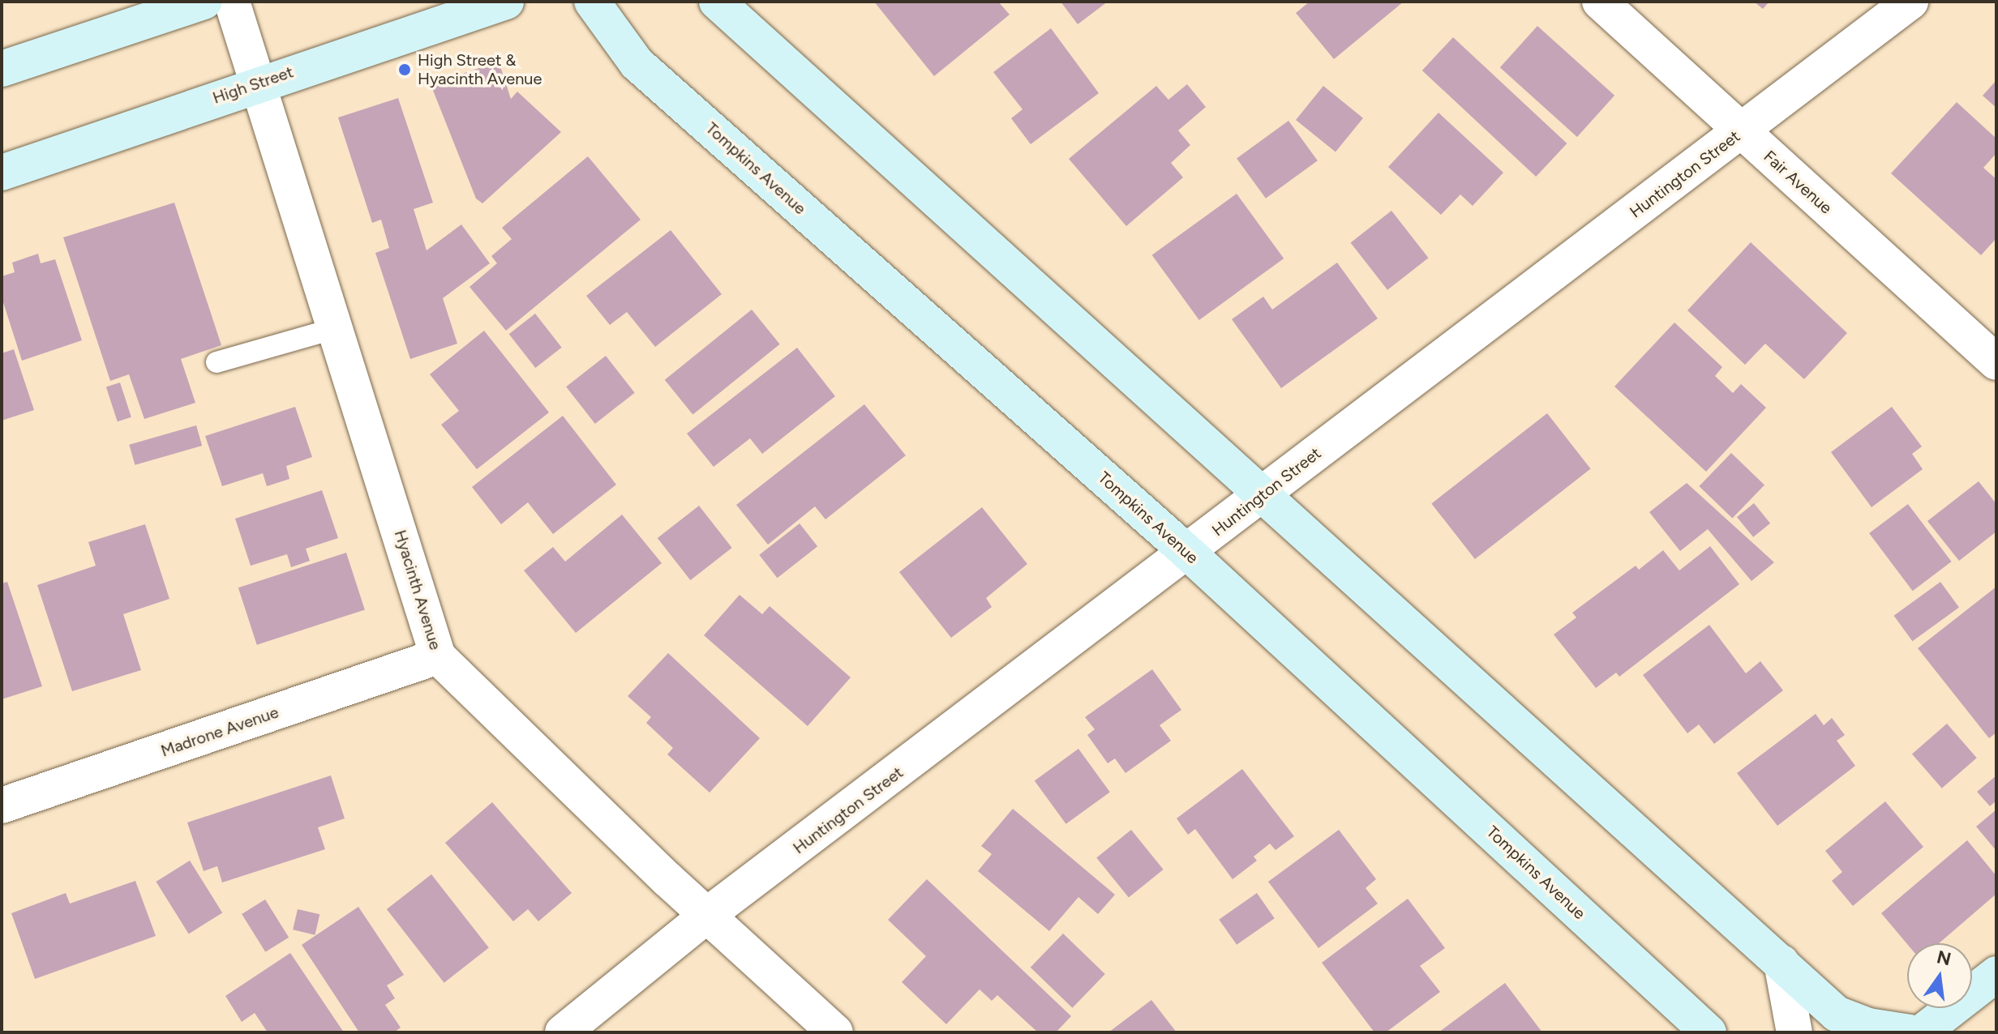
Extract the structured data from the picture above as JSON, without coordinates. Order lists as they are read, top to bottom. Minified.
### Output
{"streets":{"street":["High Street","Tompkins Avenue","Huntington Street","Fair Avenue","Hyacinth Avenue","Madrone Avenue"]},"crossings":[["High Street","Hyacinth Avenue"],["Tompkins Avenue","Huntington Street"],["Huntington Street","Fair Avenue"],["Huntington Street","Hyacinth Avenue"],["Hyacinth Avenue","Madrone Avenue"]],"places":["High Street & Hyacinth Avenue"],"north":"top"}
